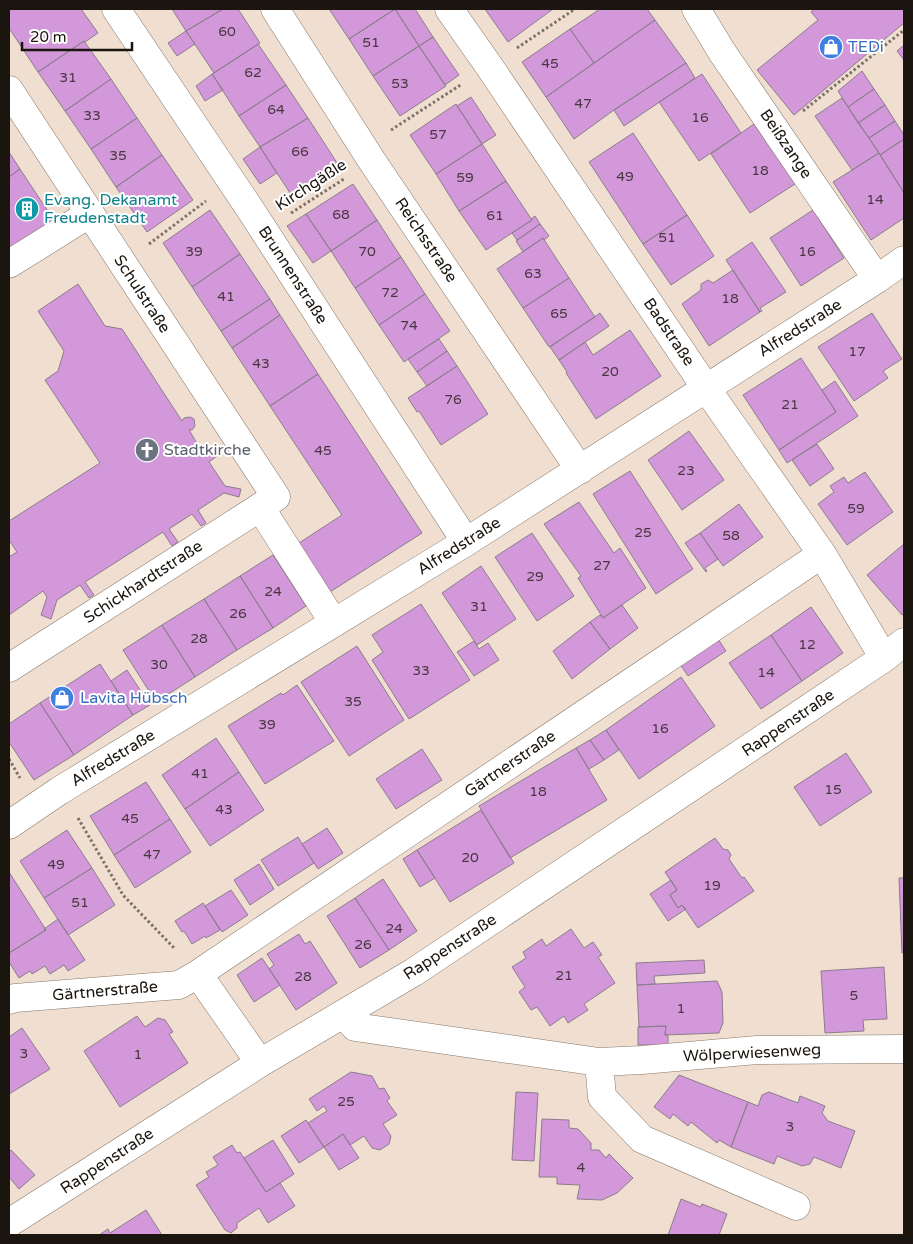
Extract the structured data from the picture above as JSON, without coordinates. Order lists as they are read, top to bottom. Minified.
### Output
{"streets":{"street":["Beißzange","Reichsstraße","Brunnenstraße","Schulstraße","Alfredstraße","Badstraße","Schickhardtstraße","Rappenstraße","Gärtnerstraße","Wölperwiesenweg"],"path":["Kirchgäßle"]},"crossings":[["Beißzange","Alfredstraße"],["Kirchgäßle","Reichsstraße"],["Kirchgäßle","Brunnenstraße"],["Reichsstraße","Alfredstraße"],["Brunnenstraße","Alfredstraße"],["Schulstraße","Alfredstraße"],["Schulstraße","Schickhardtstraße"],["Alfredstraße","Badstraße"],["Badstraße","Rappenstraße"],["Badstraße","Gärtnerstraße"],["Rappenstraße","Wölperwiesenweg"]],"places":{"shop":["TEDi","Lavita Hübsch"],"building":["Evang. Dekanamt Freudenstadt"],"church":["Stadtkirche"]},"house_numbers":["60","51","45","62","31","53","47","64","33","16","57","66","35","18","49","59","14","68","61","51","39","70","16","63","72","41","18","65","74","17","43","20","76","21","45","23","59","25","58","27","29","24","31","26","28","12","30","33","14","35","39","16","41","15","18","43","45","47","20","49","19","51","24","26","21","28","5","1","3","1","25","3","4"],"scale_bar":"20 m"}
